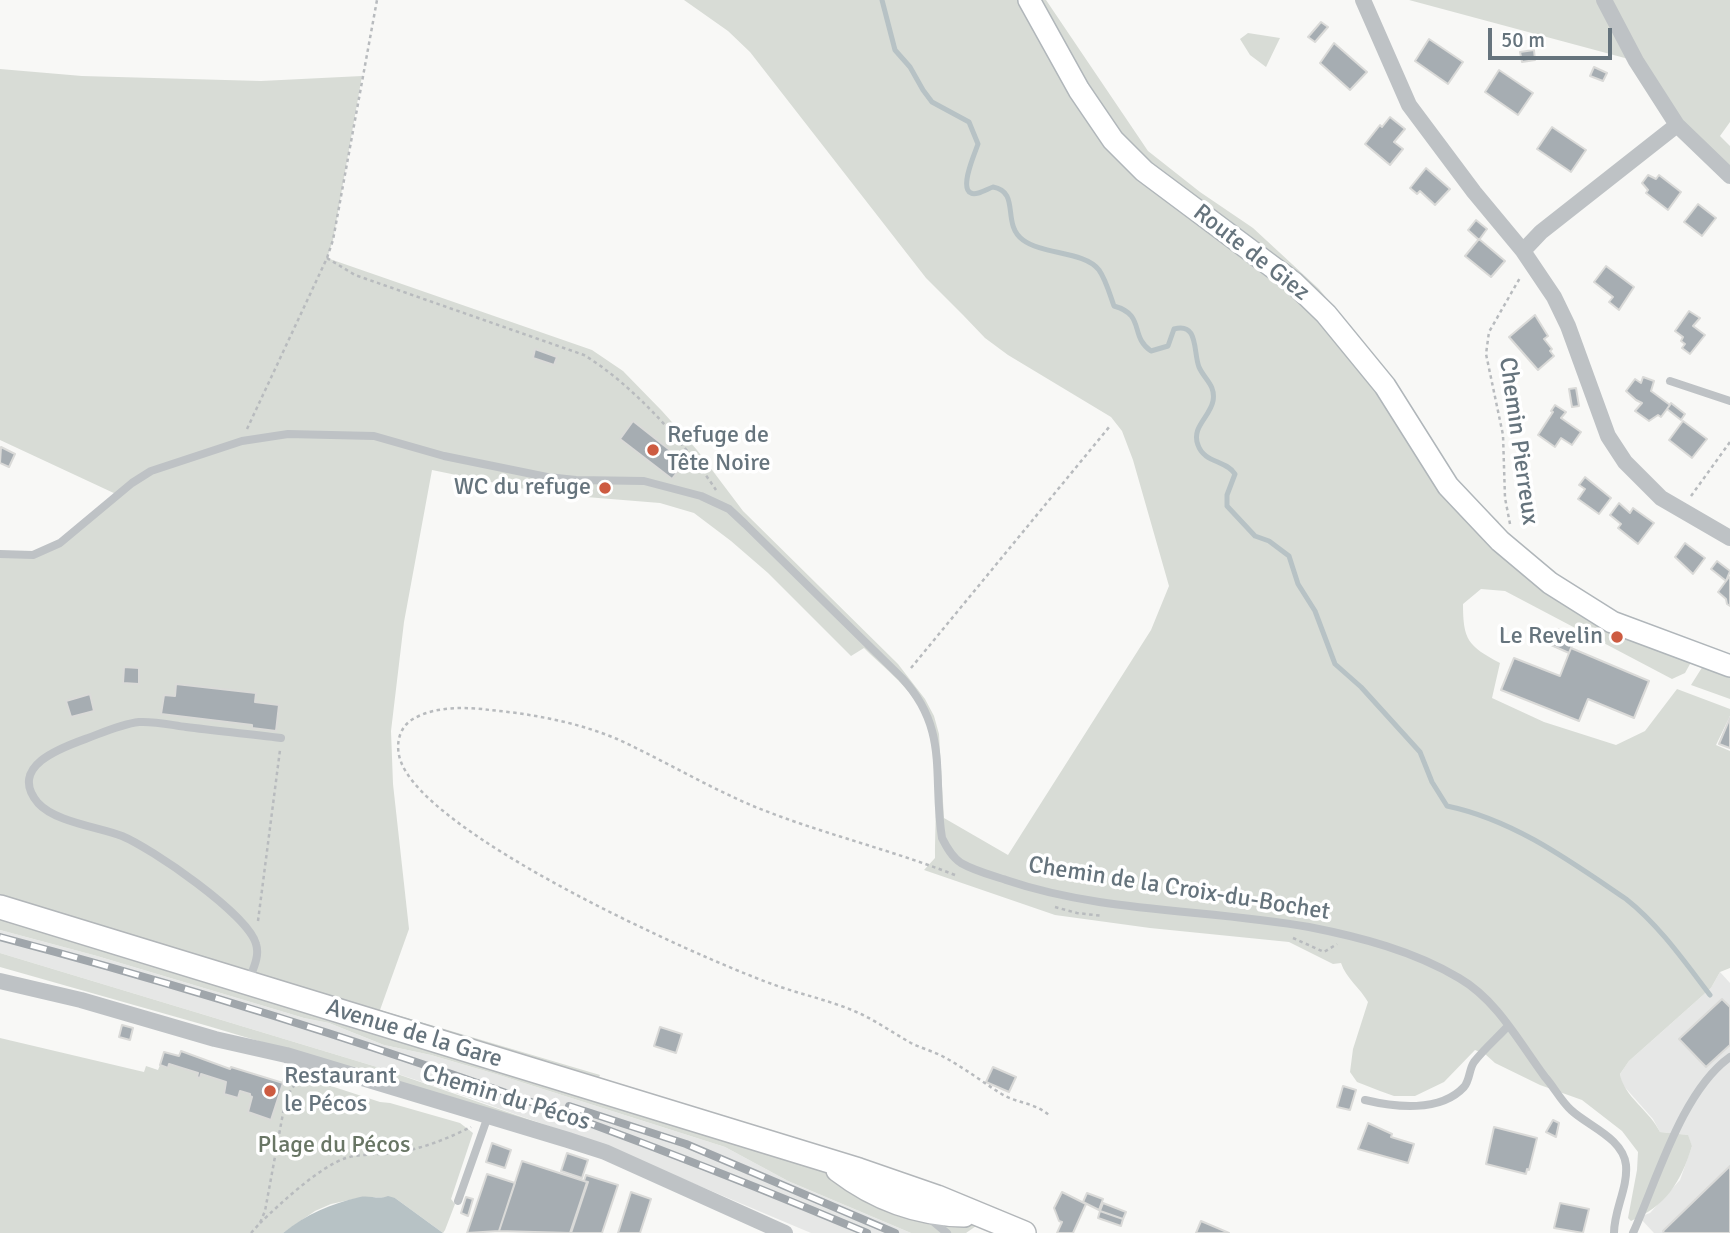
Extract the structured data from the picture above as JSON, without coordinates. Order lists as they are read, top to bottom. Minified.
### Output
{"streets":{"main road":["Avenue de la Gare"],"street":["Route de Giez","Chemin du Pécos"],"lane":["Chemin de la Croix-du-Bochet"],"path":["Chemin Pierreux"]},"crossings":[["Route de Giez","Chemin Pierreux"]],"parks":["Plage du Pécos"],"places":["Refuge de Tête Noire","WC du refuge","Le Revelin","Restaurant le Pécos"],"scale_bar":"50 m"}
